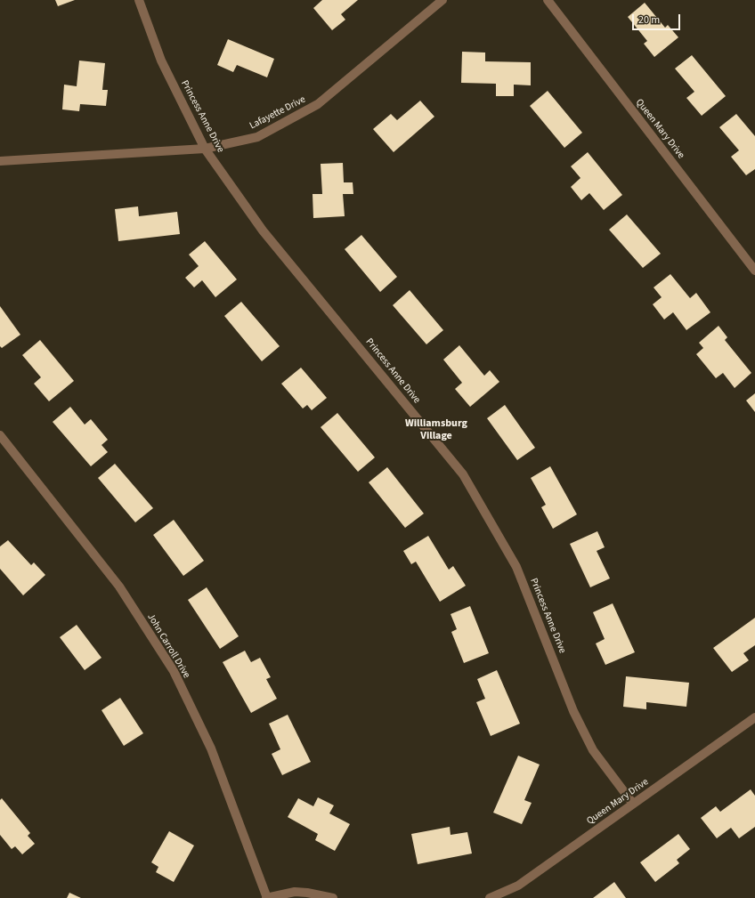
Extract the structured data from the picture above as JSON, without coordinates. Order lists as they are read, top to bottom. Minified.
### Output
{"streets":{"street":["Lafayette Drive","Princess Anne Drive","Queen Mary Drive","John Carroll Drive"]},"crossings":[["Lafayette Drive","Princess Anne Drive"],["Princess Anne Drive","Queen Mary Drive"]],"districts":["Williamsburg Village"],"scale_bar":"20 m"}
